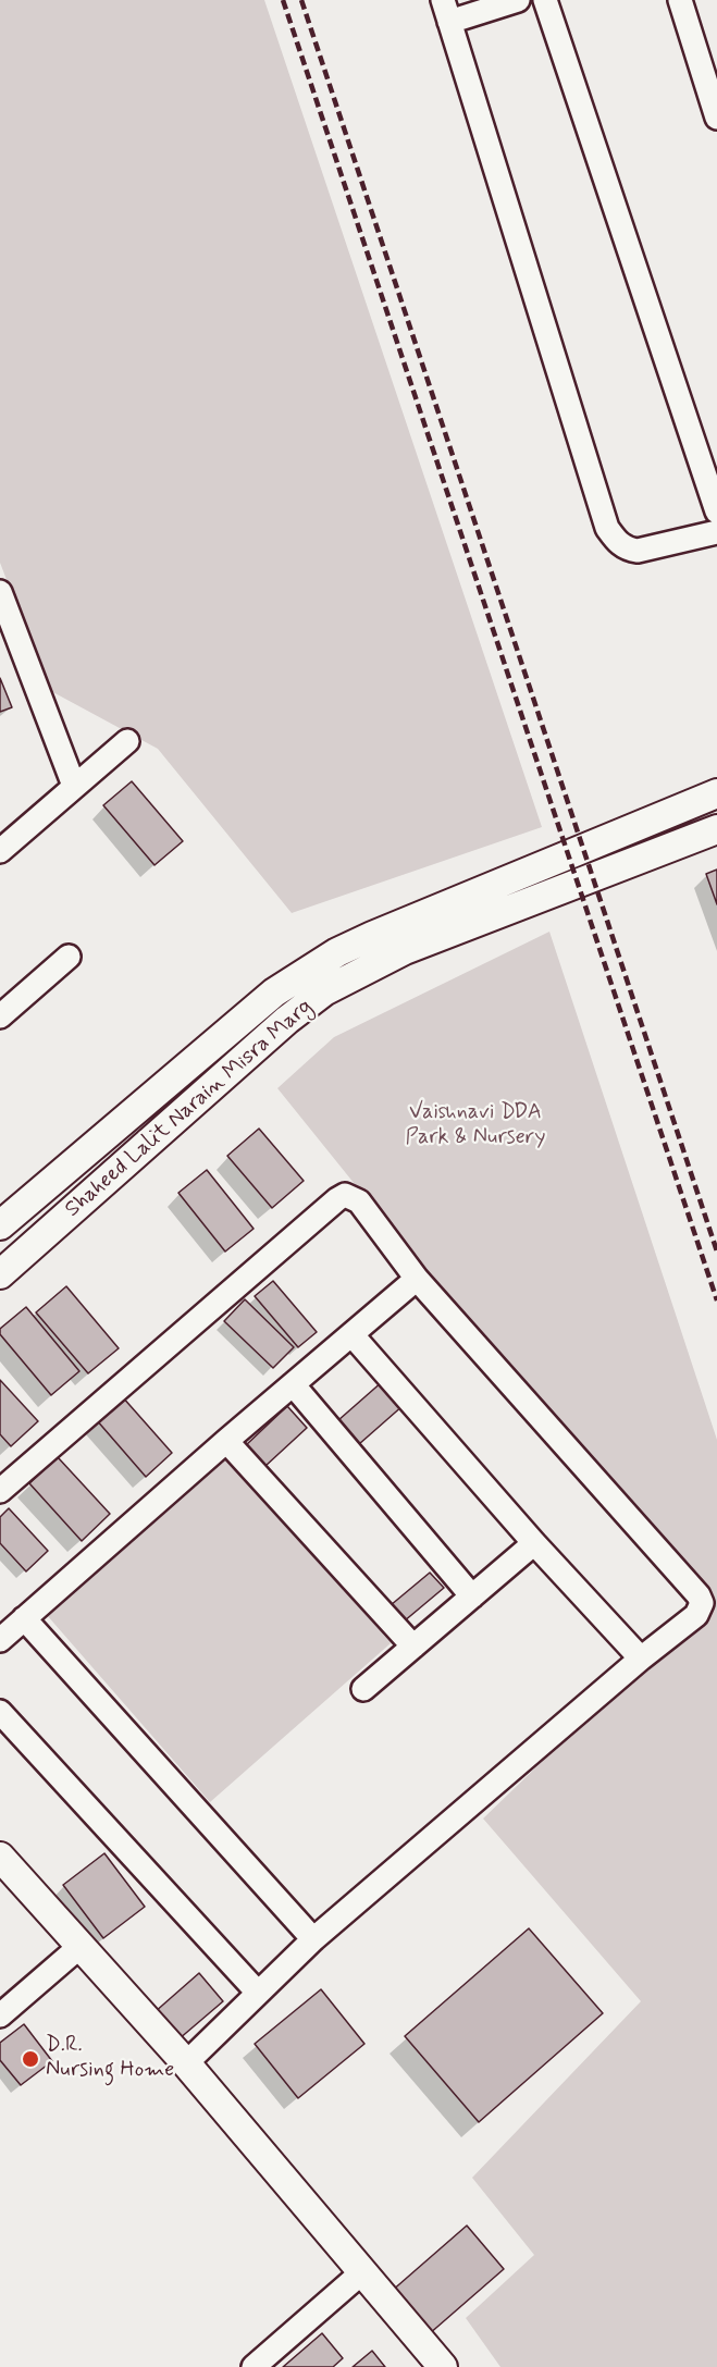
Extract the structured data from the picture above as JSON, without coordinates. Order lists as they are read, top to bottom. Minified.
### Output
{"streets":{"street":["Shaheed Lalit Narain Misra Marg"]},"parks":["Vaishnavi DDA Park & Nursery"],"places":["D.R. Nursing Home"]}
